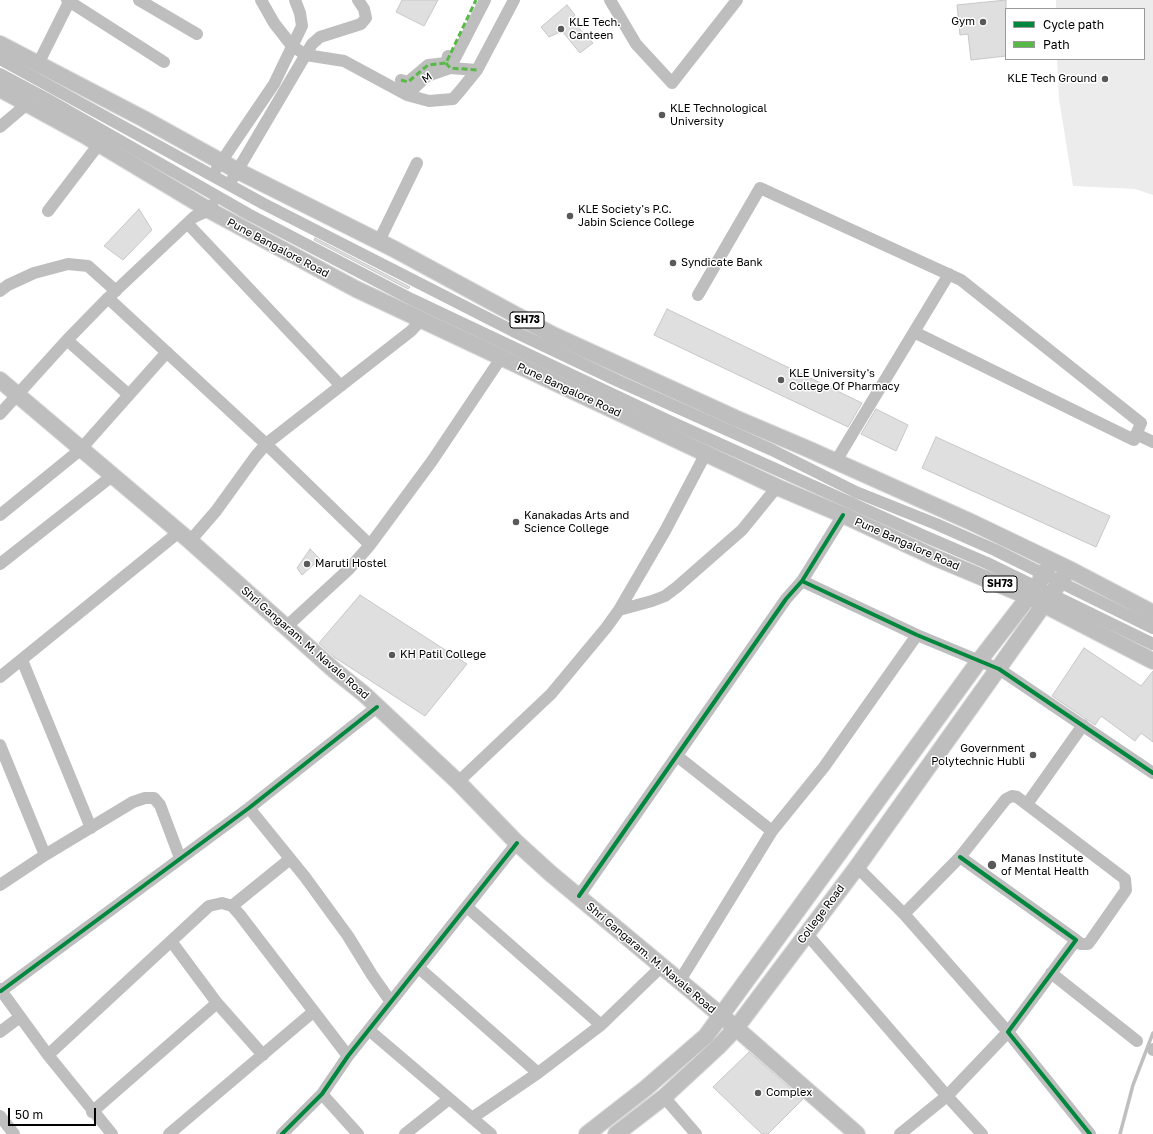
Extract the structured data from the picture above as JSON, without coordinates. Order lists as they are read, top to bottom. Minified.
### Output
{"streets":{"main road":["Pune Bangalore Road","SH73","Shri Gangaram. M. Navale Road","College Road"],"street":["M"]},"crossings":[["Pune Bangalore Road","College Road"],["Shri Gangaram. M. Navale Road","College Road"]],"places":["Gym","KLE Tech. Canteen","KLE Tech Ground","KLE Technological University","KLE Society's P.C. Jabin Science College","Syndicate Bank","KLE University's College Of Pharmacy","Kanakadas Arts and Science College","Maruti Hostel","KH Patil College","Government Polytechnic Hubli","Manas Institute of Mental Health","Complex"],"legend":["Cycle path","Path"],"scale_bar":"50 m"}
